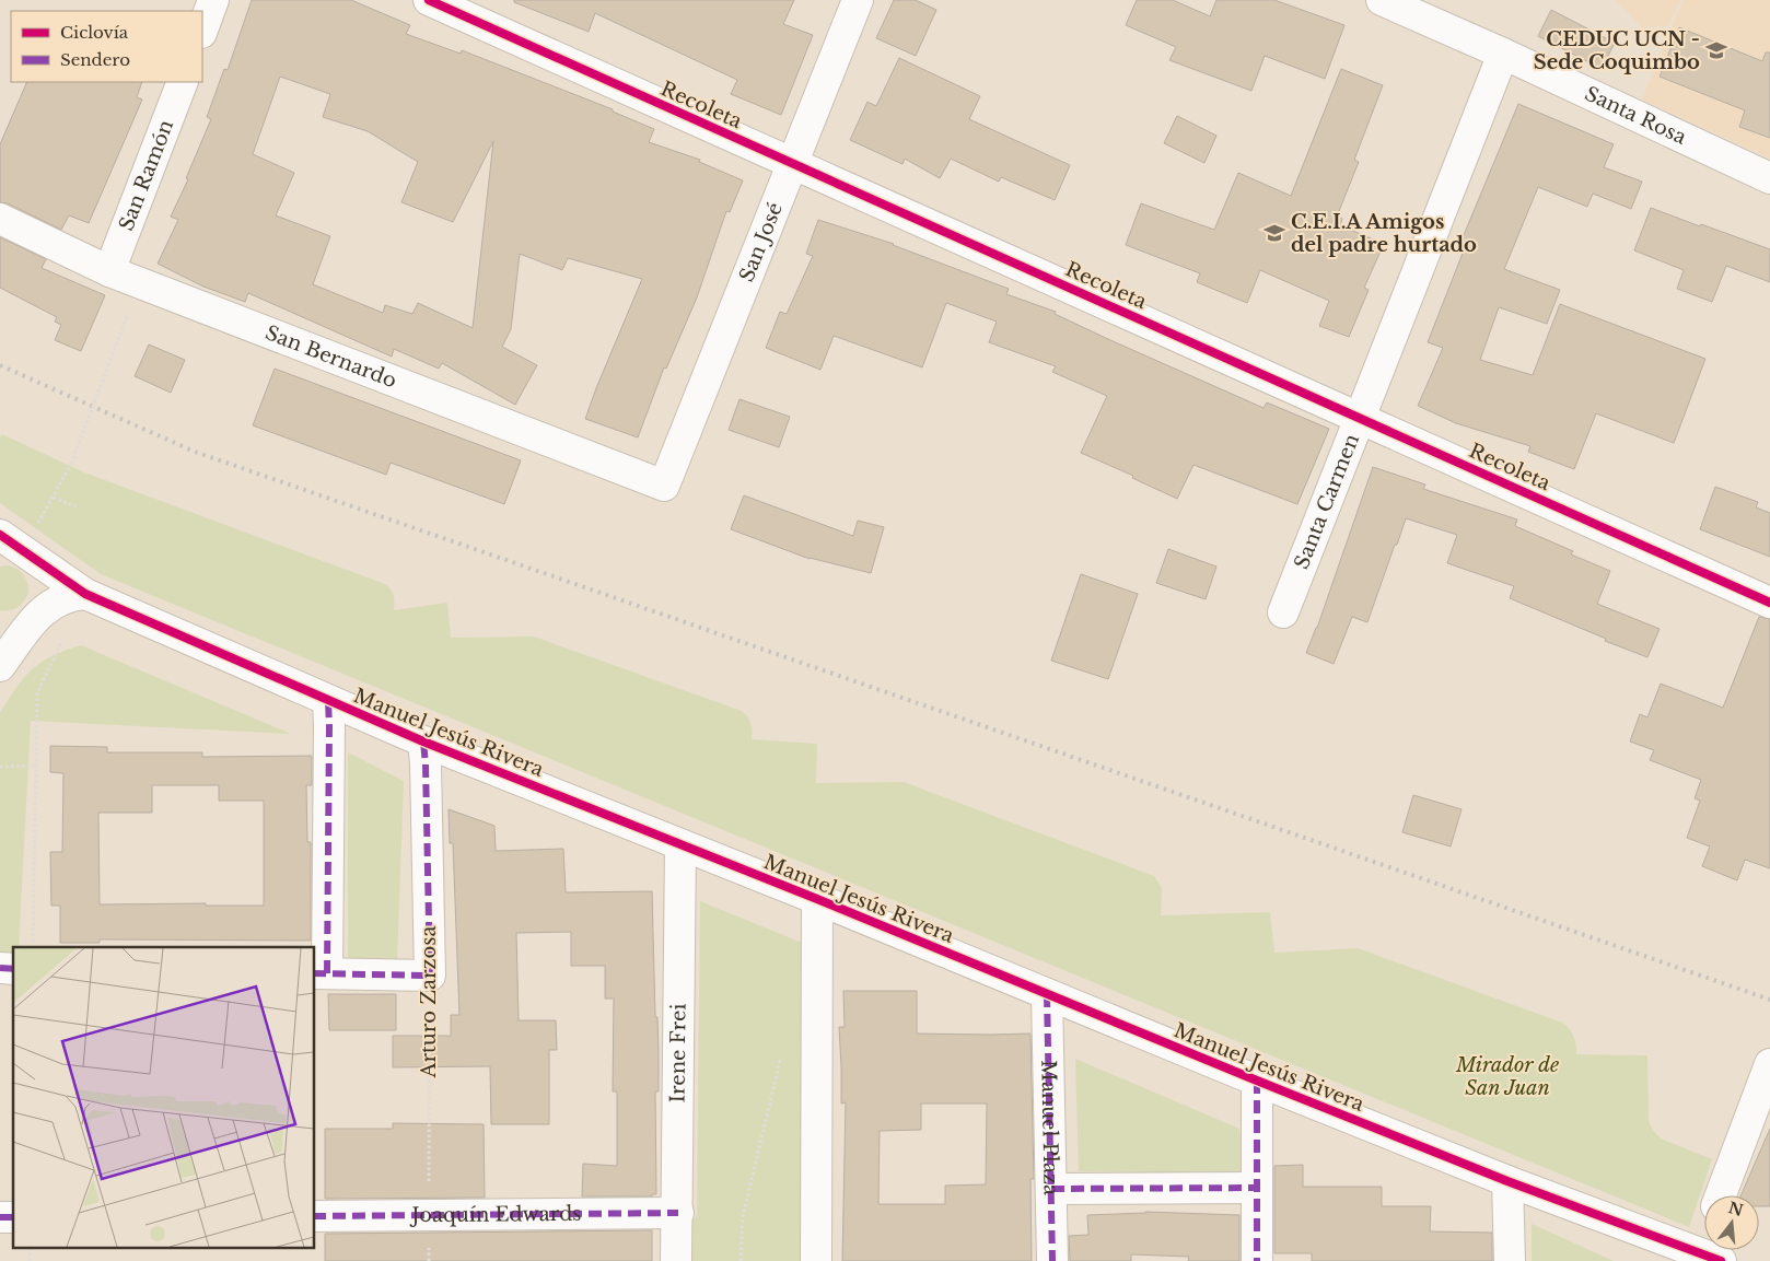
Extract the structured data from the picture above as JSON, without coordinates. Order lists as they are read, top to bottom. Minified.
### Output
{"streets":{"street":["Recoleta","Santa Rosa","San Ramón","San José","San Bernardo","Santa Carmen","Manuel Jesús Rivera","Arturo Zarzosa","Irene Frei","Manuel Plaza","Joaquín Edwards"]},"crossings":[["Recoleta","San José"],["Recoleta","Santa Carmen"],["Santa Rosa","Santa Carmen"],["San Ramón","San Bernardo"],["San José","San Bernardo"],["Manuel Jesús Rivera","Arturo Zarzosa"],["Manuel Jesús Rivera","Irene Frei"],["Manuel Jesús Rivera","Manuel Plaza"],["Arturo Zarzosa","Joaquín Edwards"],["Irene Frei","Joaquín Edwards"]],"parks":["Mirador de San Juan"],"places":{"school or university":["CEDUC UCN - Sede Coquimbo","C.E.I.A Amigos del padre hurtado"]},"legend":["Ciclovía","Sendero"],"north":"top"}
